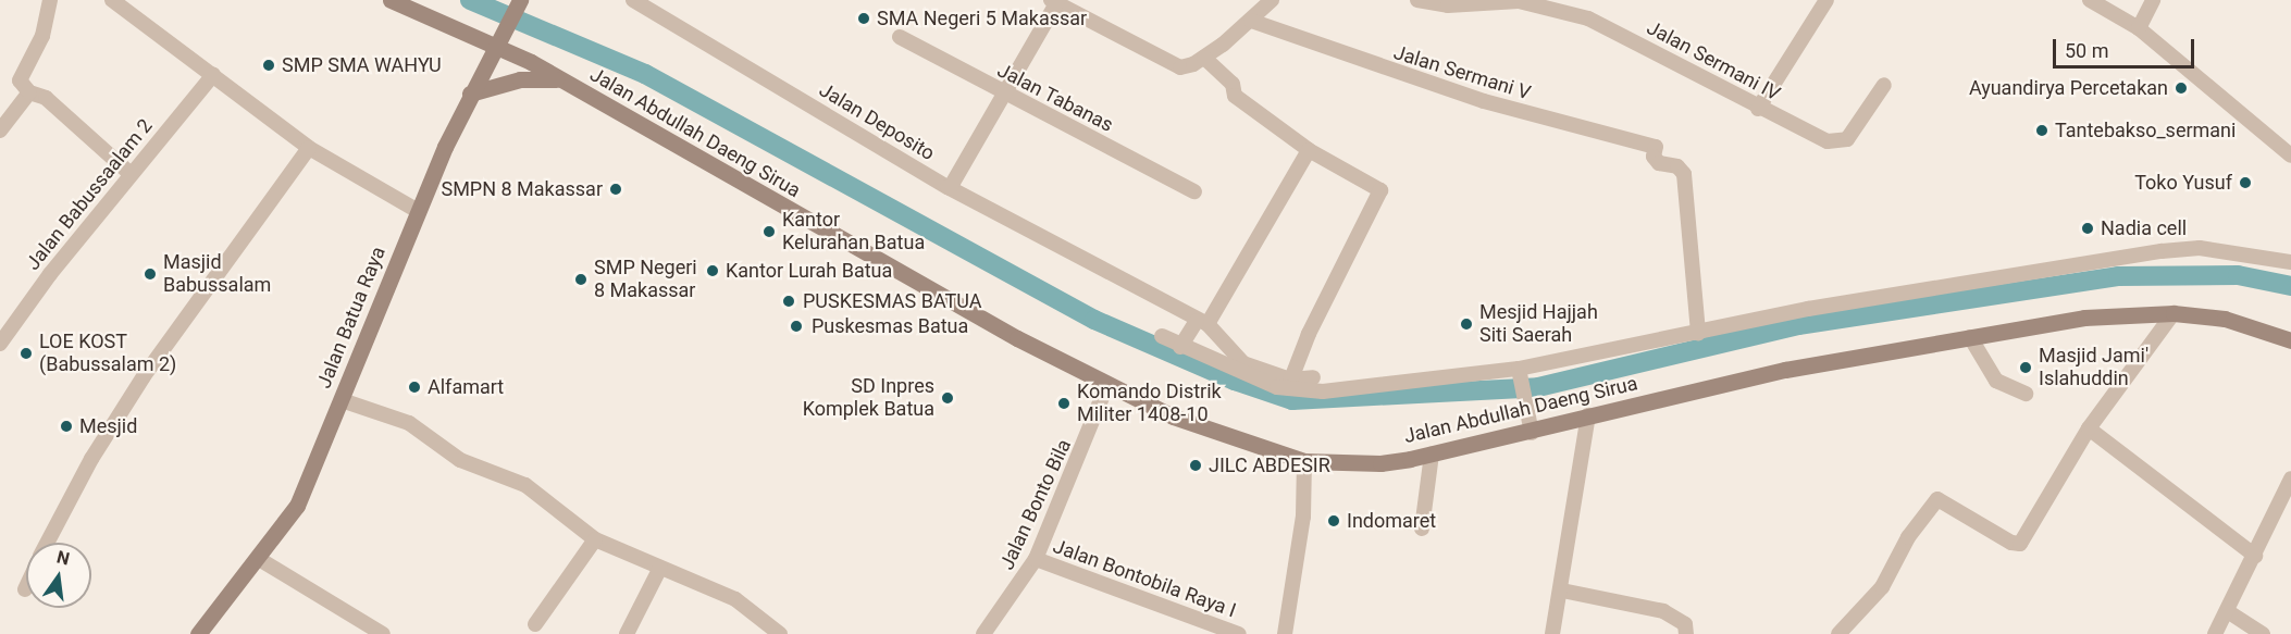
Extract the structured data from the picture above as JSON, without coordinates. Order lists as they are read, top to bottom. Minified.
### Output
{"streets":{"main road":["Jalan Abdullah Daeng Sirua","Jalan Batua Raya"],"street":["Jalan Sermani IV","Jalan Sermani V","Jalan Tabanas","Jalan Deposito","Jalan Babussaalam 2","Jalan Bonto Bila","Jalan Bontobila Raya I"]},"crossings":[["Jalan Abdullah Daeng Sirua","Jalan Batua Raya"],["Jalan Abdullah Daeng Sirua","Jalan Bonto Bila"],["Jalan Bonto Bila","Jalan Bontobila Raya I"]],"places":["SMA Negeri 5 Makassar","SMP SMA WAHYU","Ayuandirya Percetakan","Tantebakso_sermani","Toko Yusuf","SMPN 8 Makassar","Nadia cell","Kantor Kelurahan Batua","Kantor Lurah Batua","Masjid Babussalam","SMP Negeri 8 Makassar","PUSKESMAS BATUA","Mesjid Hajjah Siti Saerah","Puskesmas Batua","LOE KOST (Babussalam 2)","Masjid Jami' Islahuddin","Alfamart","SD Inpres Komplek Batua","Komando Distrik Militer 1408-10","Mesjid","JILC ABDESIR","Indomaret"],"scale_bar":"50 m","north":"top"}
